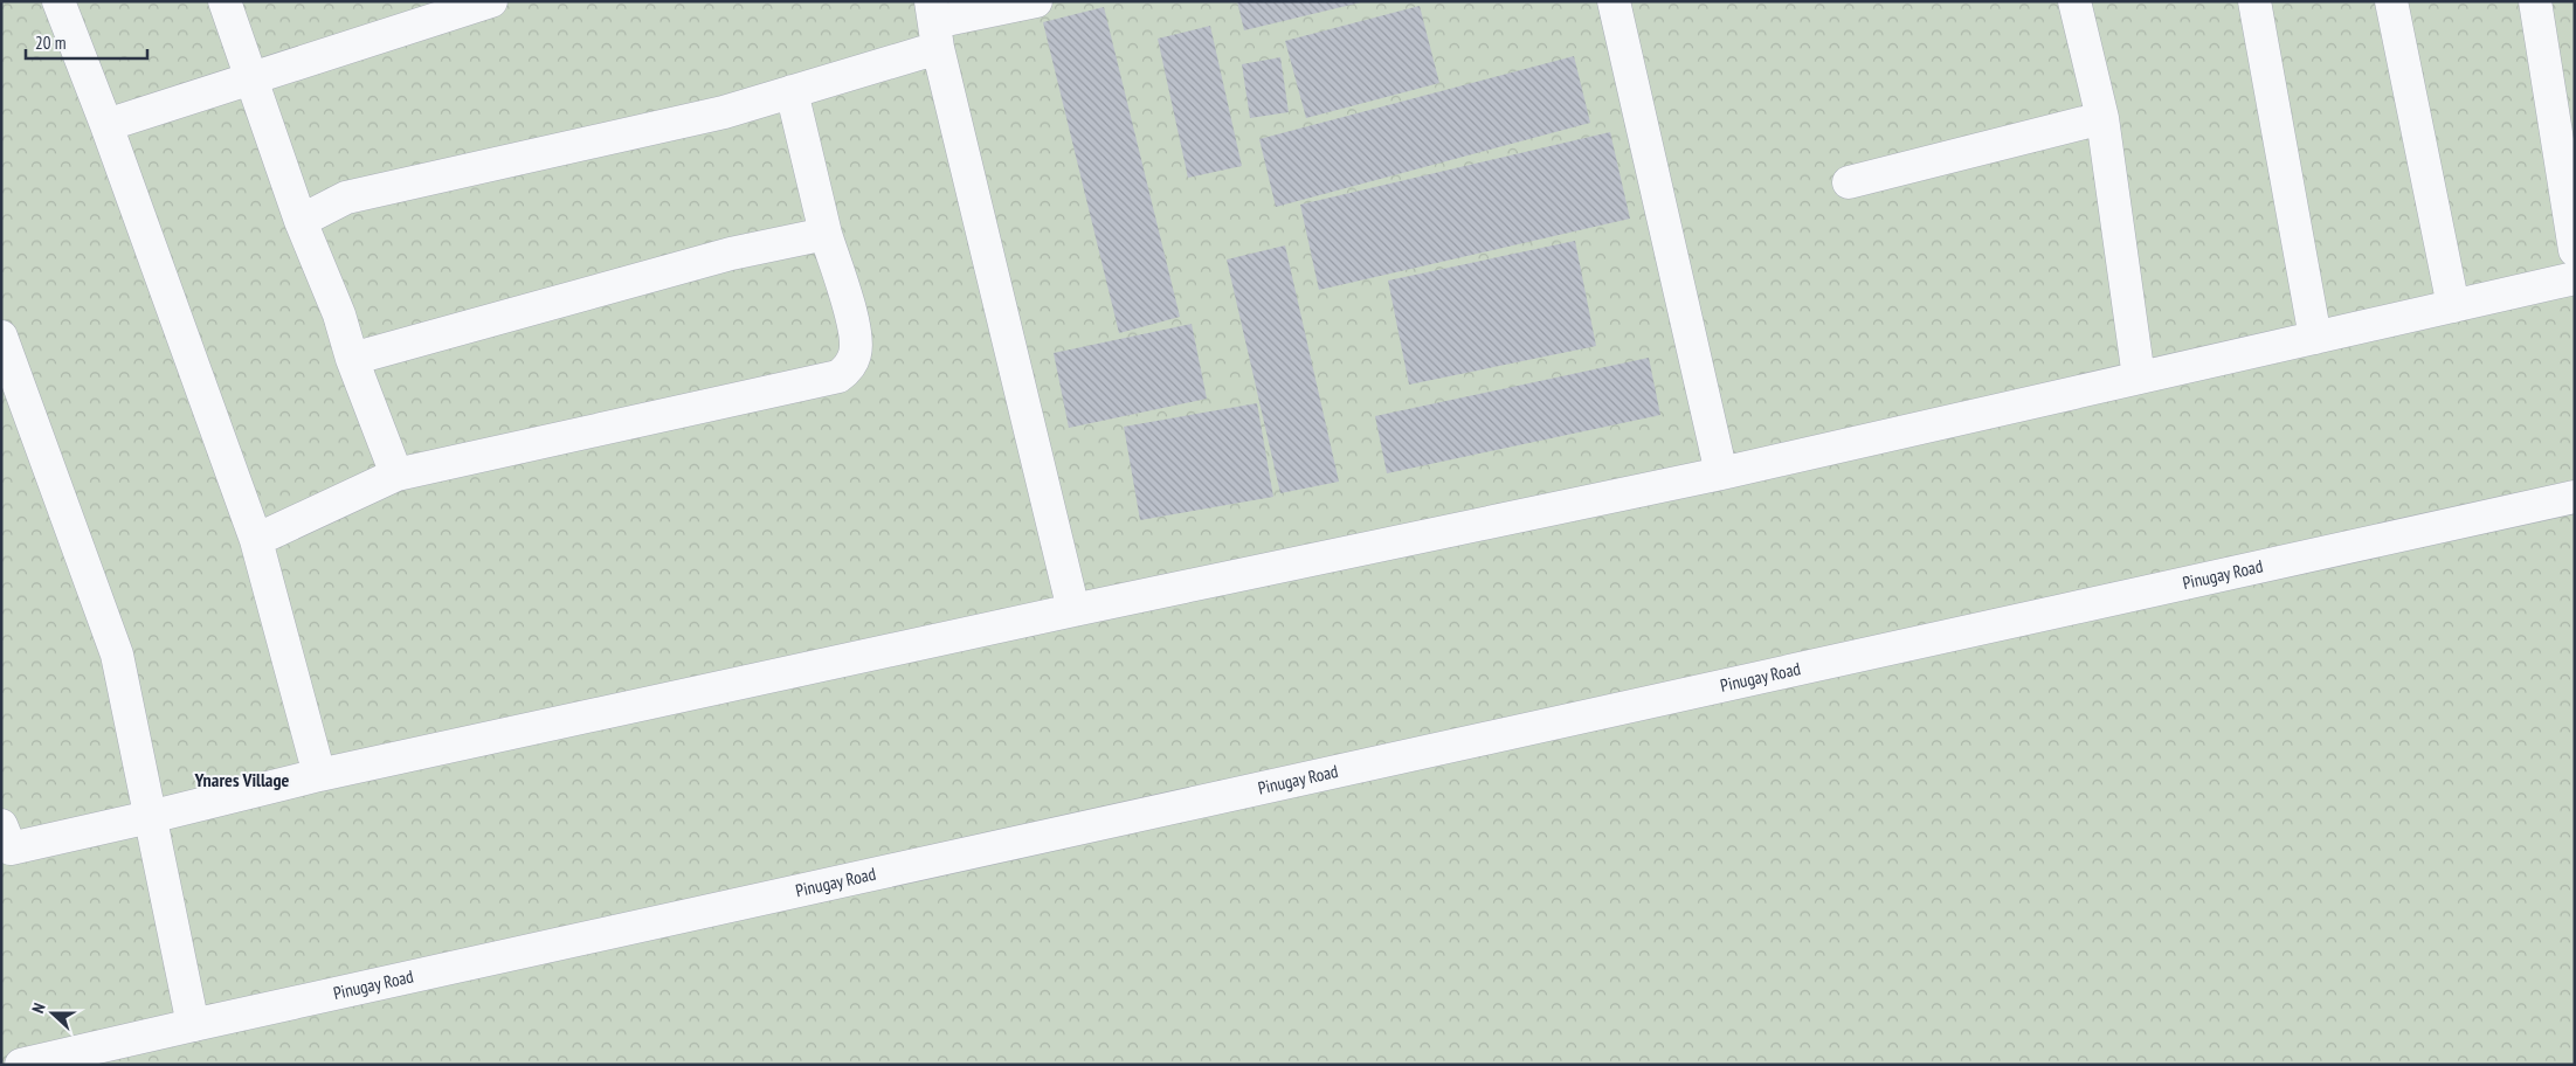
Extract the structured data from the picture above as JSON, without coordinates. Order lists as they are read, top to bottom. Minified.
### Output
{"streets":{"street":["Pinugay Road"]},"districts":["Ynares Village"],"scale_bar":"20 m","north":"left"}
